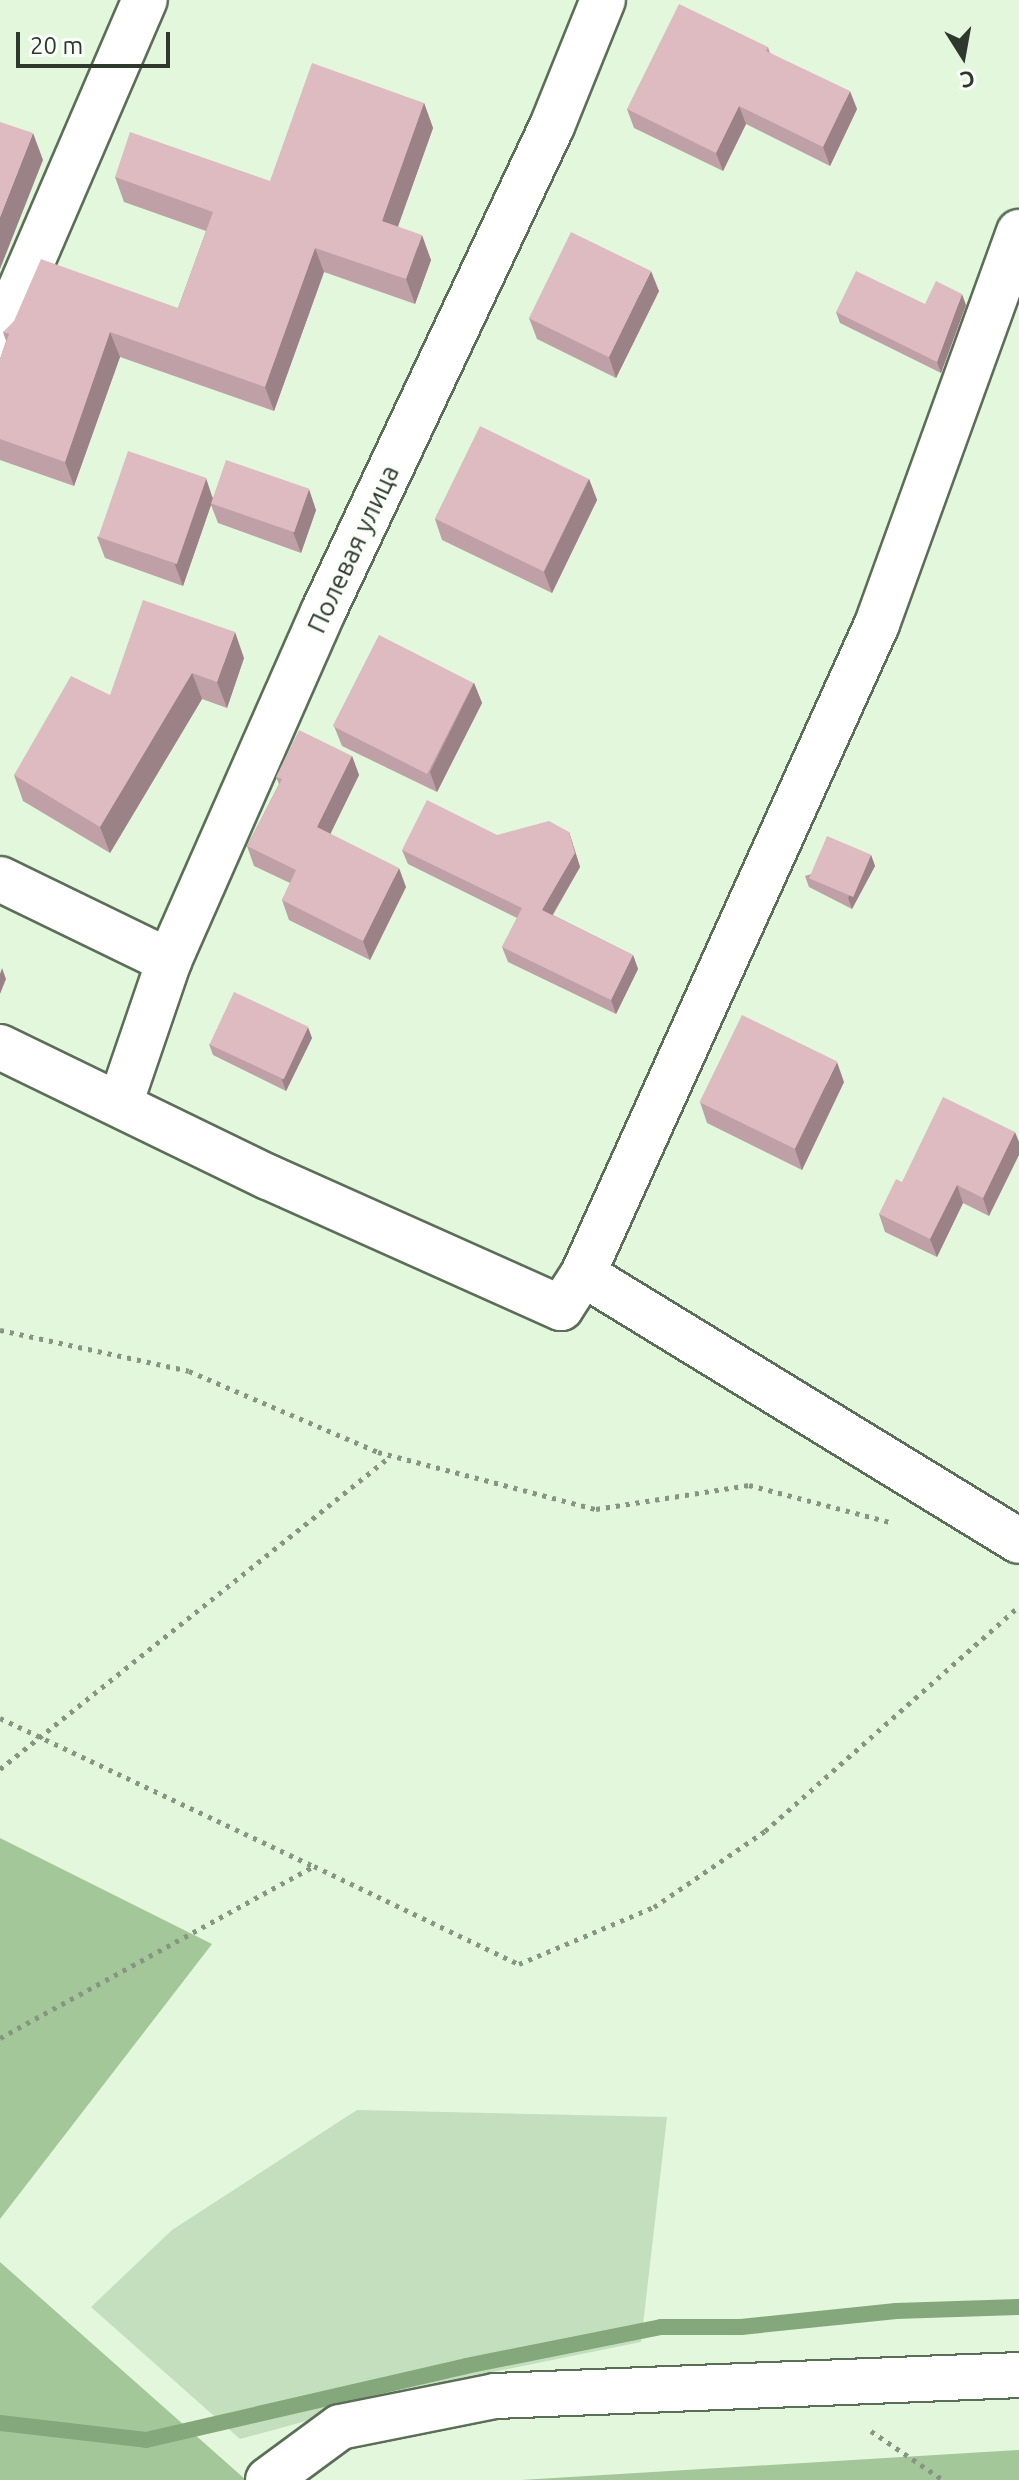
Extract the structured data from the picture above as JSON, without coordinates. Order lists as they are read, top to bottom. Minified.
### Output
{"streets":{"street":["Полевая улица"]},"scale_bar":"20 m","north":"bottom"}
